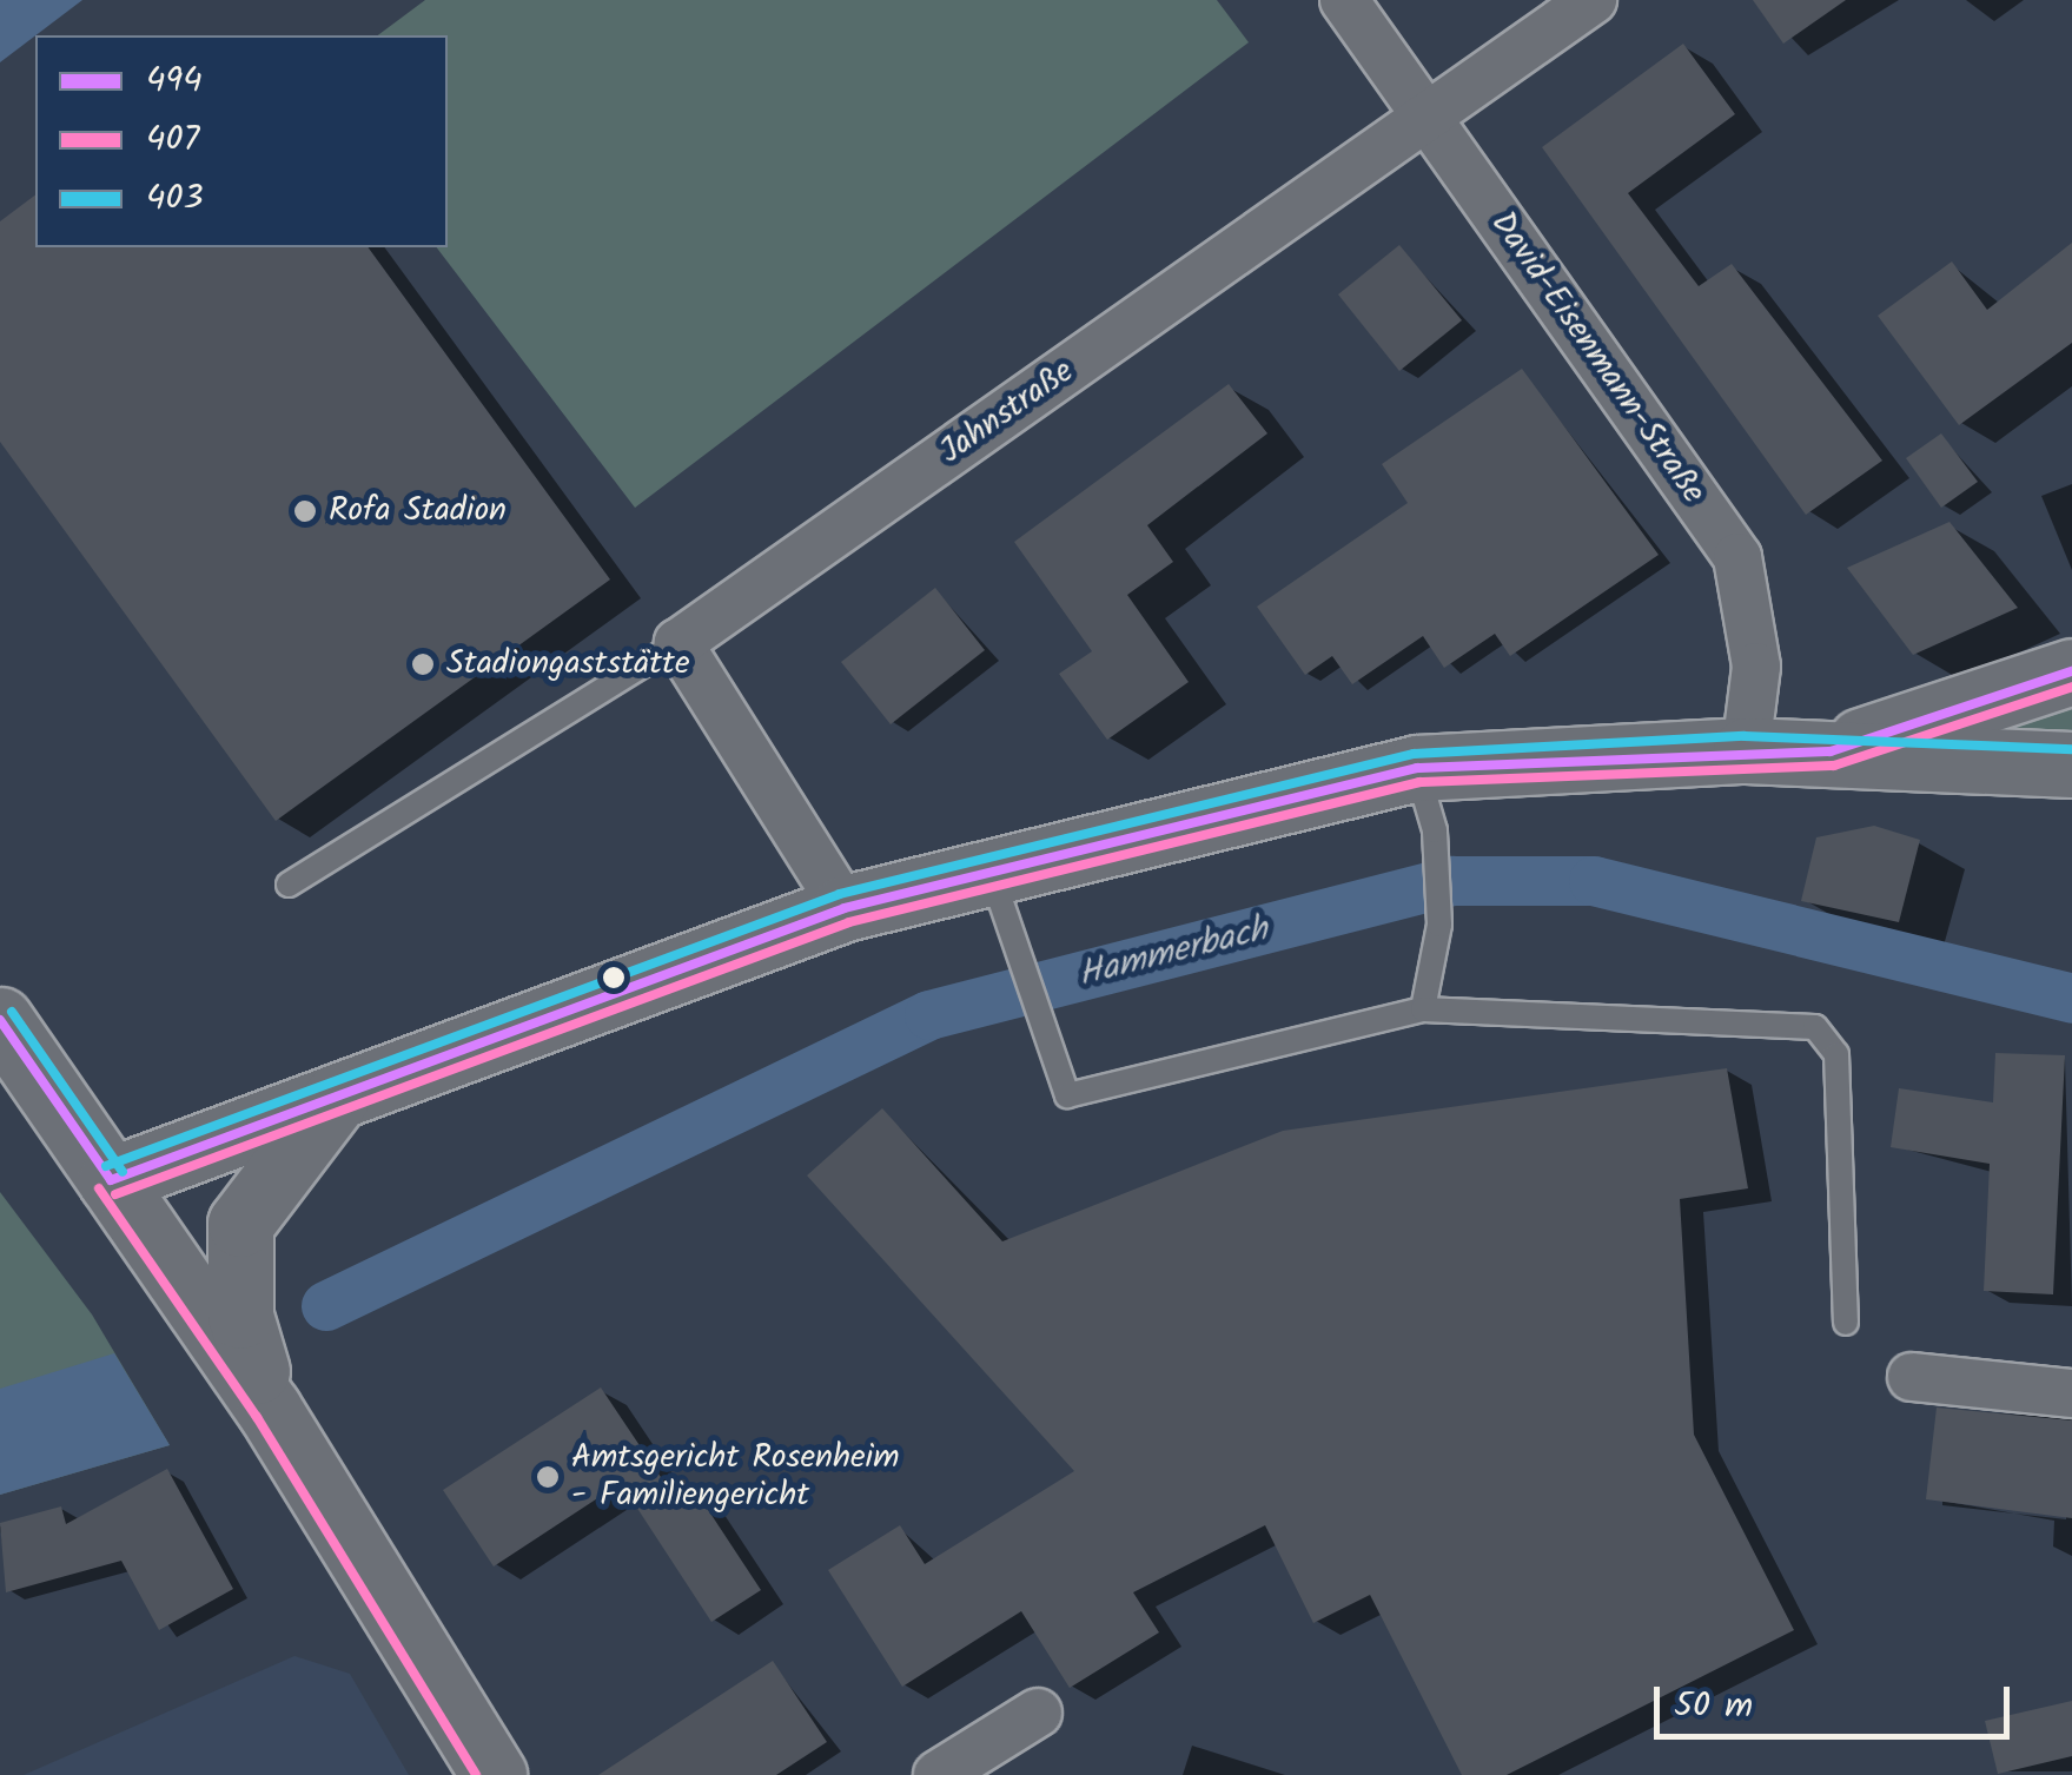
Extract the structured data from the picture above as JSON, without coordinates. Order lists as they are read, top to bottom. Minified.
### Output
{"streets":{"street":["David-Eisenmann-Straße","Jahnstraße"]},"crossings":[["David-Eisenmann-Straße","Jahnstraße"]],"water":["Hammerbach"],"places":["Rofa Stadion","Stadiongaststätte","Amtsgericht Rosenheim - Familiengericht"],"lines":["transit line 494","transit line 407","transit line 403"],"legend":["494","407","403"],"scale_bar":"50 m"}
